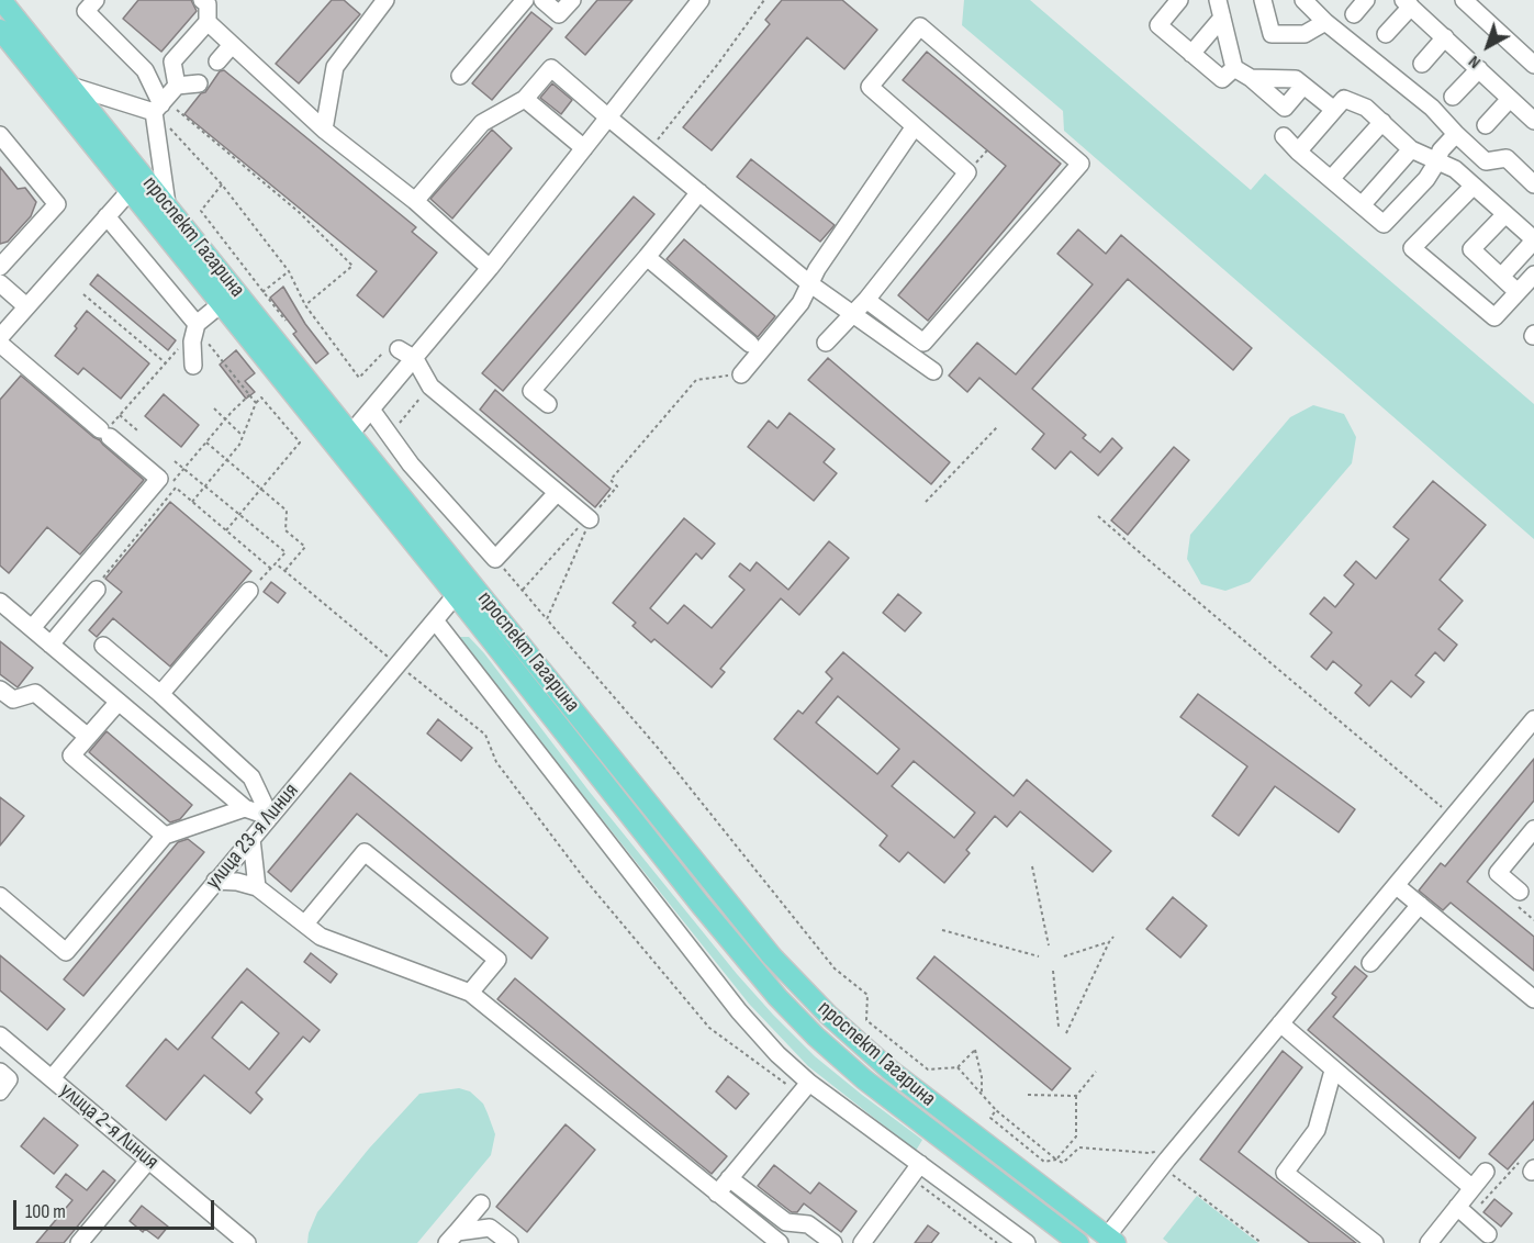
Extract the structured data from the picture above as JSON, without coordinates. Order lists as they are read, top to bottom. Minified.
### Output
{"streets":{"main road":["проспект Гагарина"],"street":["улица 23-я Линия","улица 2-я Линия"]},"crossings":[["проспект Гагарина","улица 23-я Линия"],["улица 23-я Линия","улица 2-я Линия"]],"scale_bar":"100 m","north":"bottom left"}
